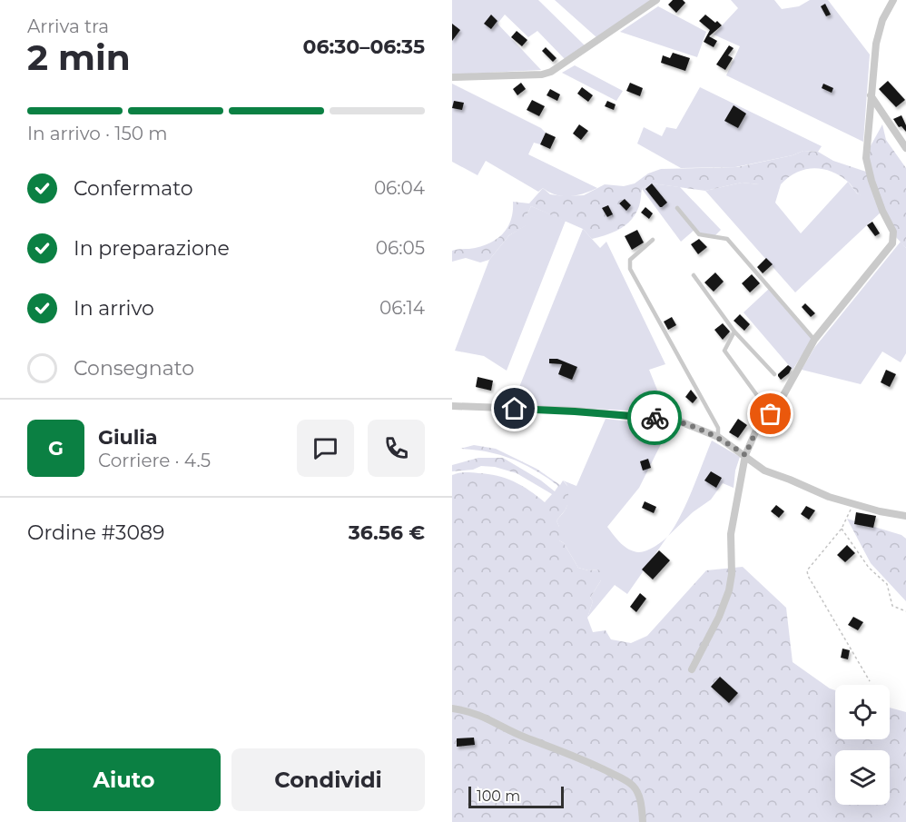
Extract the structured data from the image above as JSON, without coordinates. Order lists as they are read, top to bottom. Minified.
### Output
{"scale_bar":"100 m","page":{"heading":["2 min","Arriva tra","06:30–06:35"],"panel":["Giulia","Corriere · 4.5","Ordine #3089","36.56 €"],"bar":"In arrivo · 150 m","list":[["Confermato","06:04"],["In preparazione","06:05"],["In arrivo","06:14"],"Consegnato"],"round":"G","buttons":["Aiuto","Condividi"],"scale":"100 m"}}
